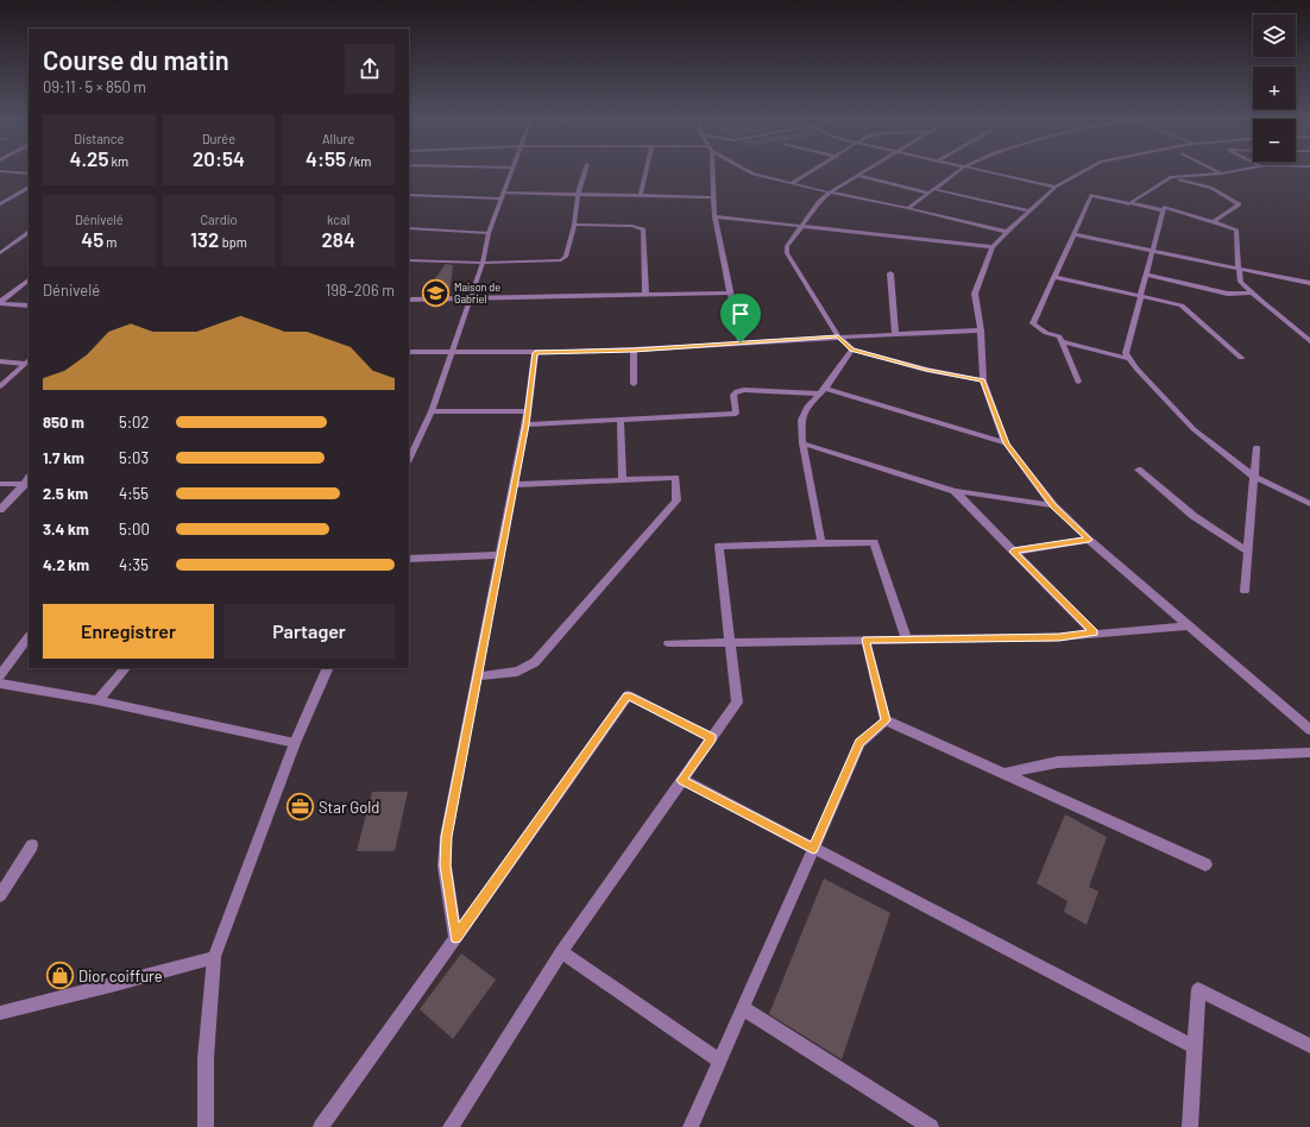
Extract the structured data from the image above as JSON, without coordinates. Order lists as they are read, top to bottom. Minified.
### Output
{"places":{"school or university":["Maison de Gabriel"],"office":["Star Gold"],"shop":["Dior coiffure"]},"page":{"map_buttons":["+","−"],"heading":["Course du matin","09:11 · 5 × 850 m"],"stats":[["Distance","4.25 km"],["Durée","20:54"],["Allure","4:55 /km"],["Dénivelé","45 m"],["Cardio","132 bpm"],["kcal","284"]],"chart":["Dénivelé","198–206 m"],"list":[{"name":"850 m","note":"5:02"},{"name":"1.7 km","note":"5:03"},{"name":"2.5 km","note":"4:55"},{"name":"3.4 km","note":"5:00"},{"name":"4.2 km","note":"4:35"}],"buttons":["Enregistrer","Partager"]}}
